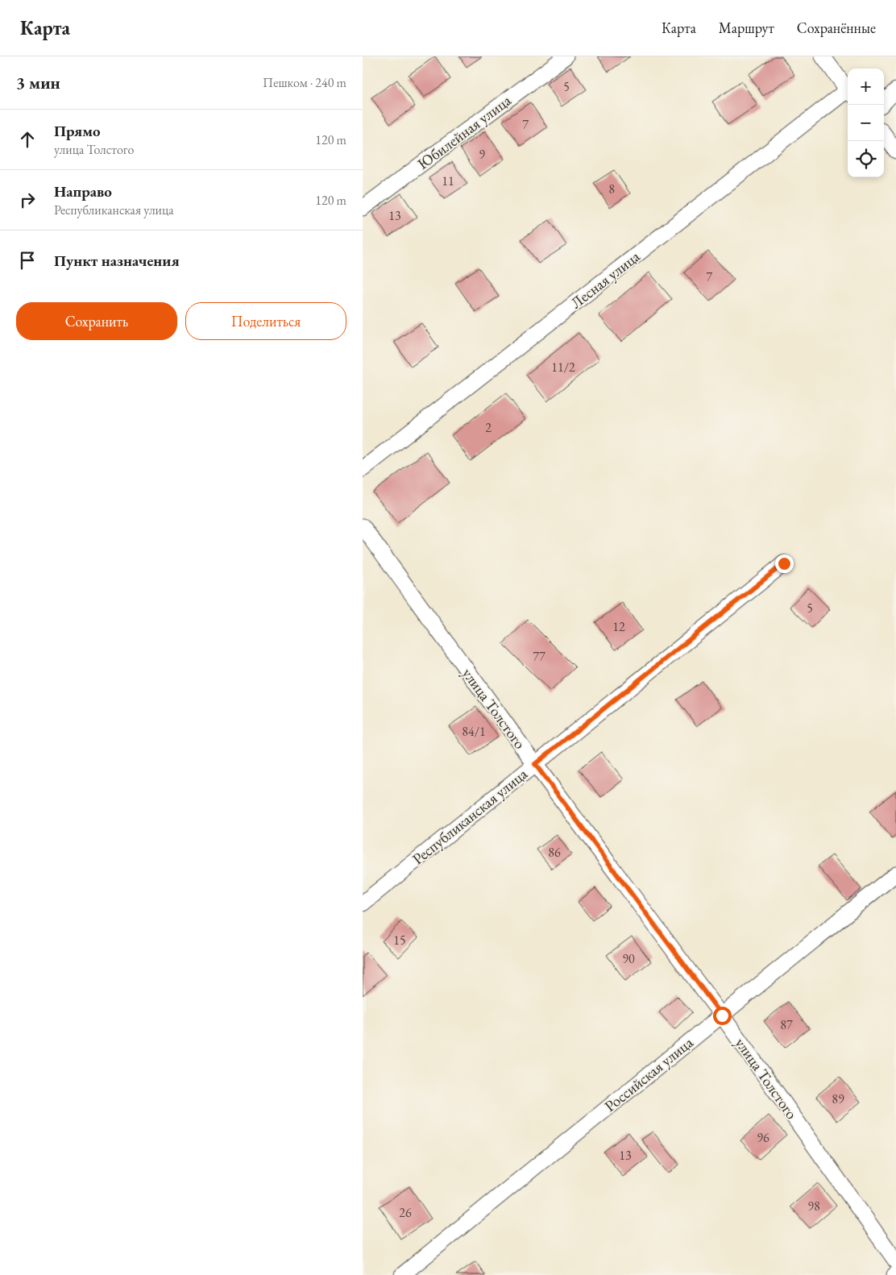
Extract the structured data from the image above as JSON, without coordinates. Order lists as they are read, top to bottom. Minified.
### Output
{"streets":{"street":["Юбилейная улица","Лесная улица","улица Толстого","Республиканская улица","Российская улица"]},"crossings":[["улица Толстого","Республиканская улица"],["улица Толстого","Российская улица"]],"house_numbers":["5","7","9","11","8","13","7","11/2","2","5","12","77","84/1","86","15","90","87","89","96","13","98","26"],"page":{"header":"Карта","nav":["Карта","Маршрут","Сохранённые"],"heading":["3 мин","Пешком · 240 m"],"map_buttons":["+","−"],"list":[["Прямо","улица Толстого","120 m"],["Направо","Республиканская улица","120 m"],"Пункт назначения"],"buttons":["Сохранить","Поделиться"]}}
